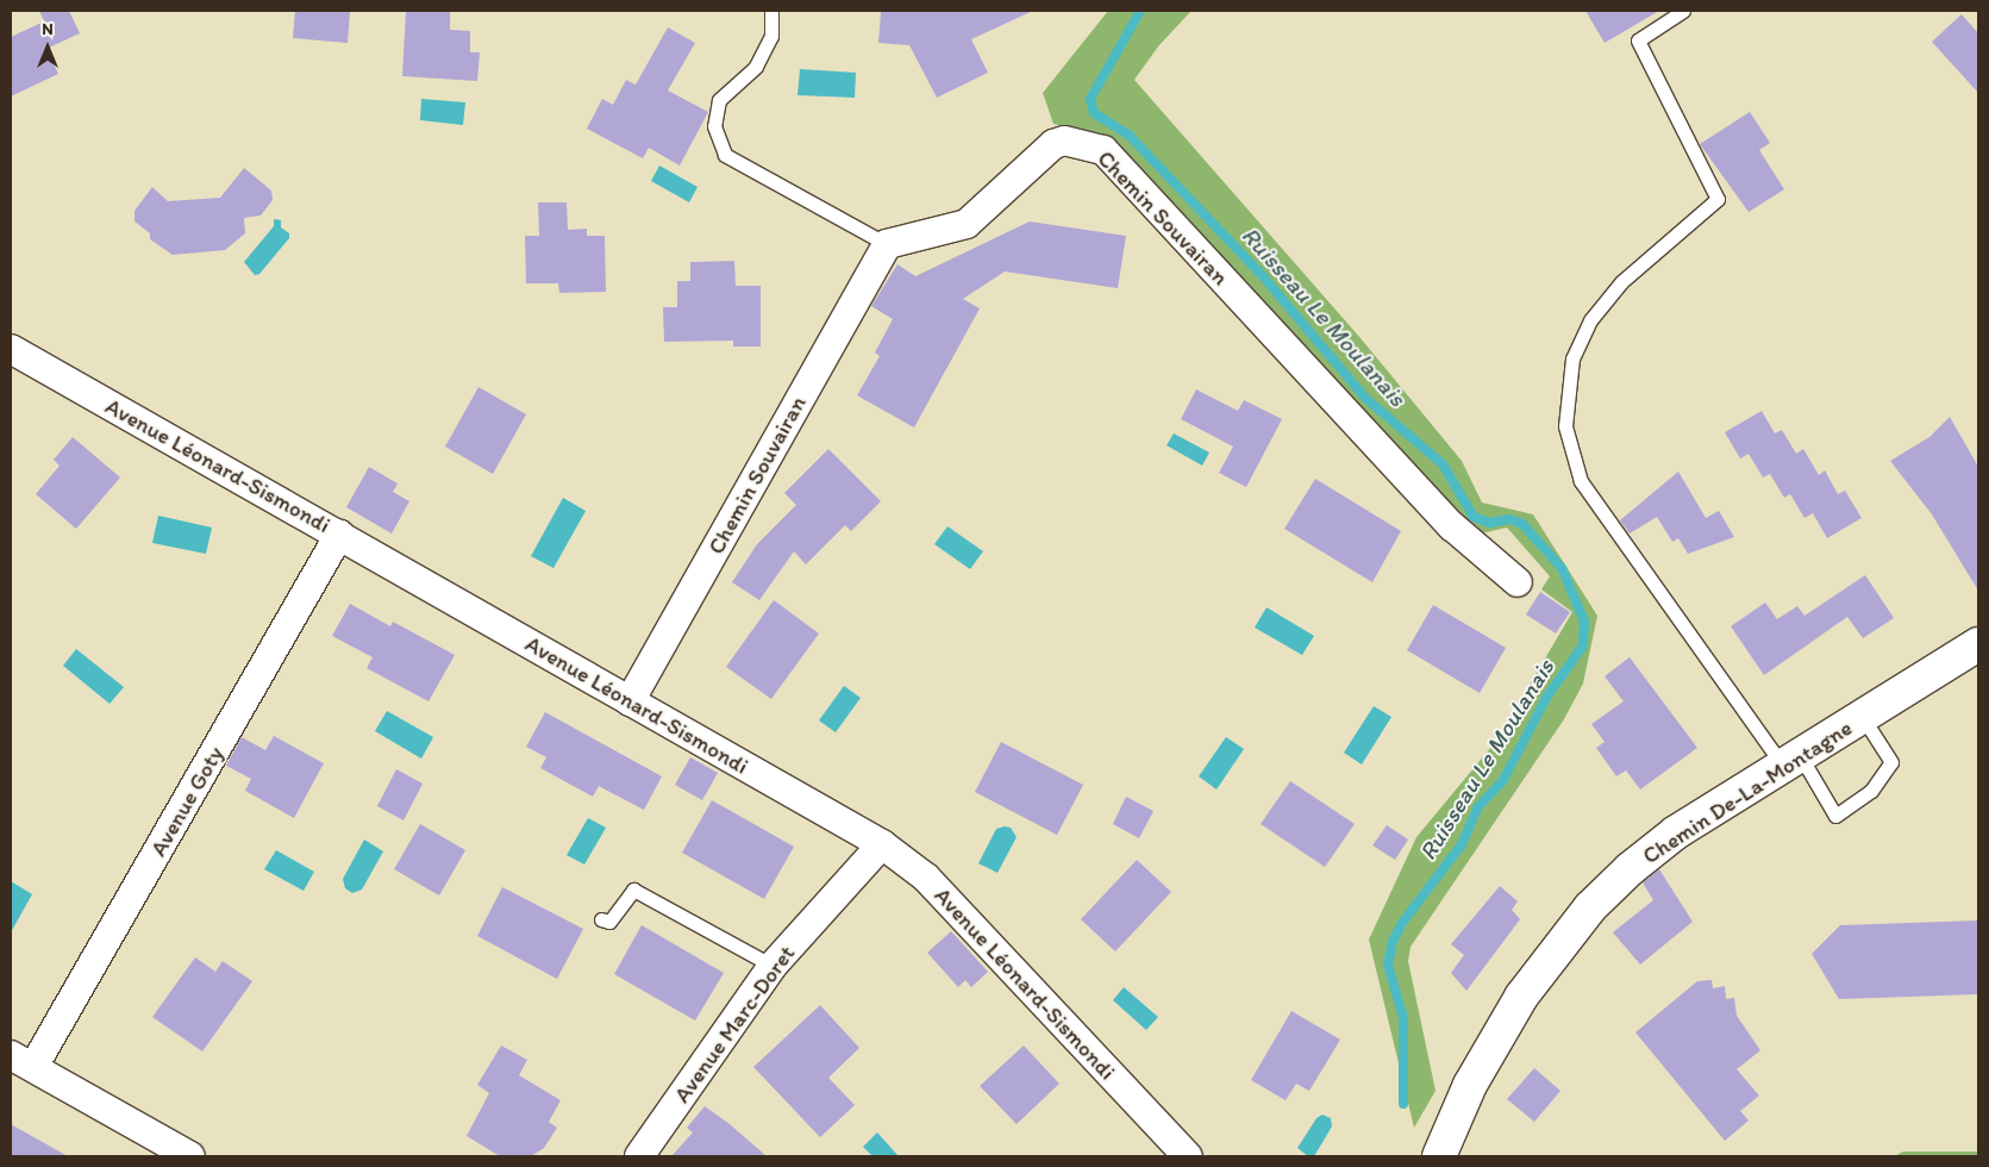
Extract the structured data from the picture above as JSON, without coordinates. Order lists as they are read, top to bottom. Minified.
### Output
{"streets":{"street":["Chemin Souvairan","Avenue Léonard-Sismondi","Chemin De-La-Montagne","Avenue Goty","Avenue Marc-Doret"]},"crossings":[["Chemin Souvairan","Avenue Léonard-Sismondi"],["Avenue Léonard-Sismondi","Avenue Goty"],["Avenue Léonard-Sismondi","Avenue Marc-Doret"]],"water":["Ruisseau Le Moulanais"],"north":"top"}
